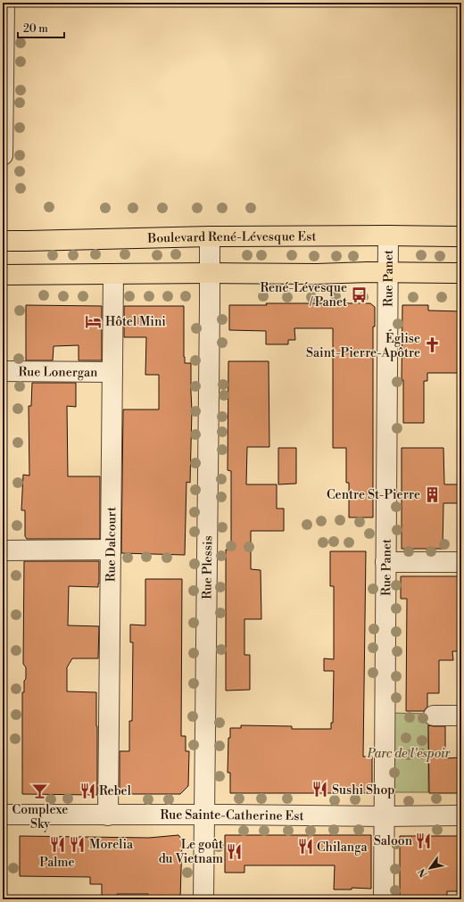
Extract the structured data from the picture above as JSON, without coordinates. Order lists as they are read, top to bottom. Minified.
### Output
{"streets":{"main road":["Boulevard René-Lévesque Est"],"street":["Rue Panet","Rue Lonergan","Rue Dalcourt","Rue Plessis","Rue Sainte-Catherine Est"]},"crossings":[["Boulevard René-Lévesque Est","Rue Panet"],["Boulevard René-Lévesque Est","Rue Plessis"],["Rue Panet","Rue Sainte-Catherine Est"],["Rue Lonergan","Rue Dalcourt"],["Rue Dalcourt","Rue Sainte-Catherine Est"],["Rue Plessis","Rue Sainte-Catherine Est"]],"parks":["Parc de l'espoir"],"places":{"bus stop":["René-Lévesque / Panet"],"hotel":["Hôtel Mini"],"church":["Église Saint-Pierre-Apôtre"],"building":["Centre St-Pierre"],"restaurant":["Sushi Shop","Rebel","Saloon","Palme","Morelia","Chilanga","Le goût du Vietnam"],"bar":["Complexe Sky"]},"scale_bar":"20 m","north":"bottom left"}
